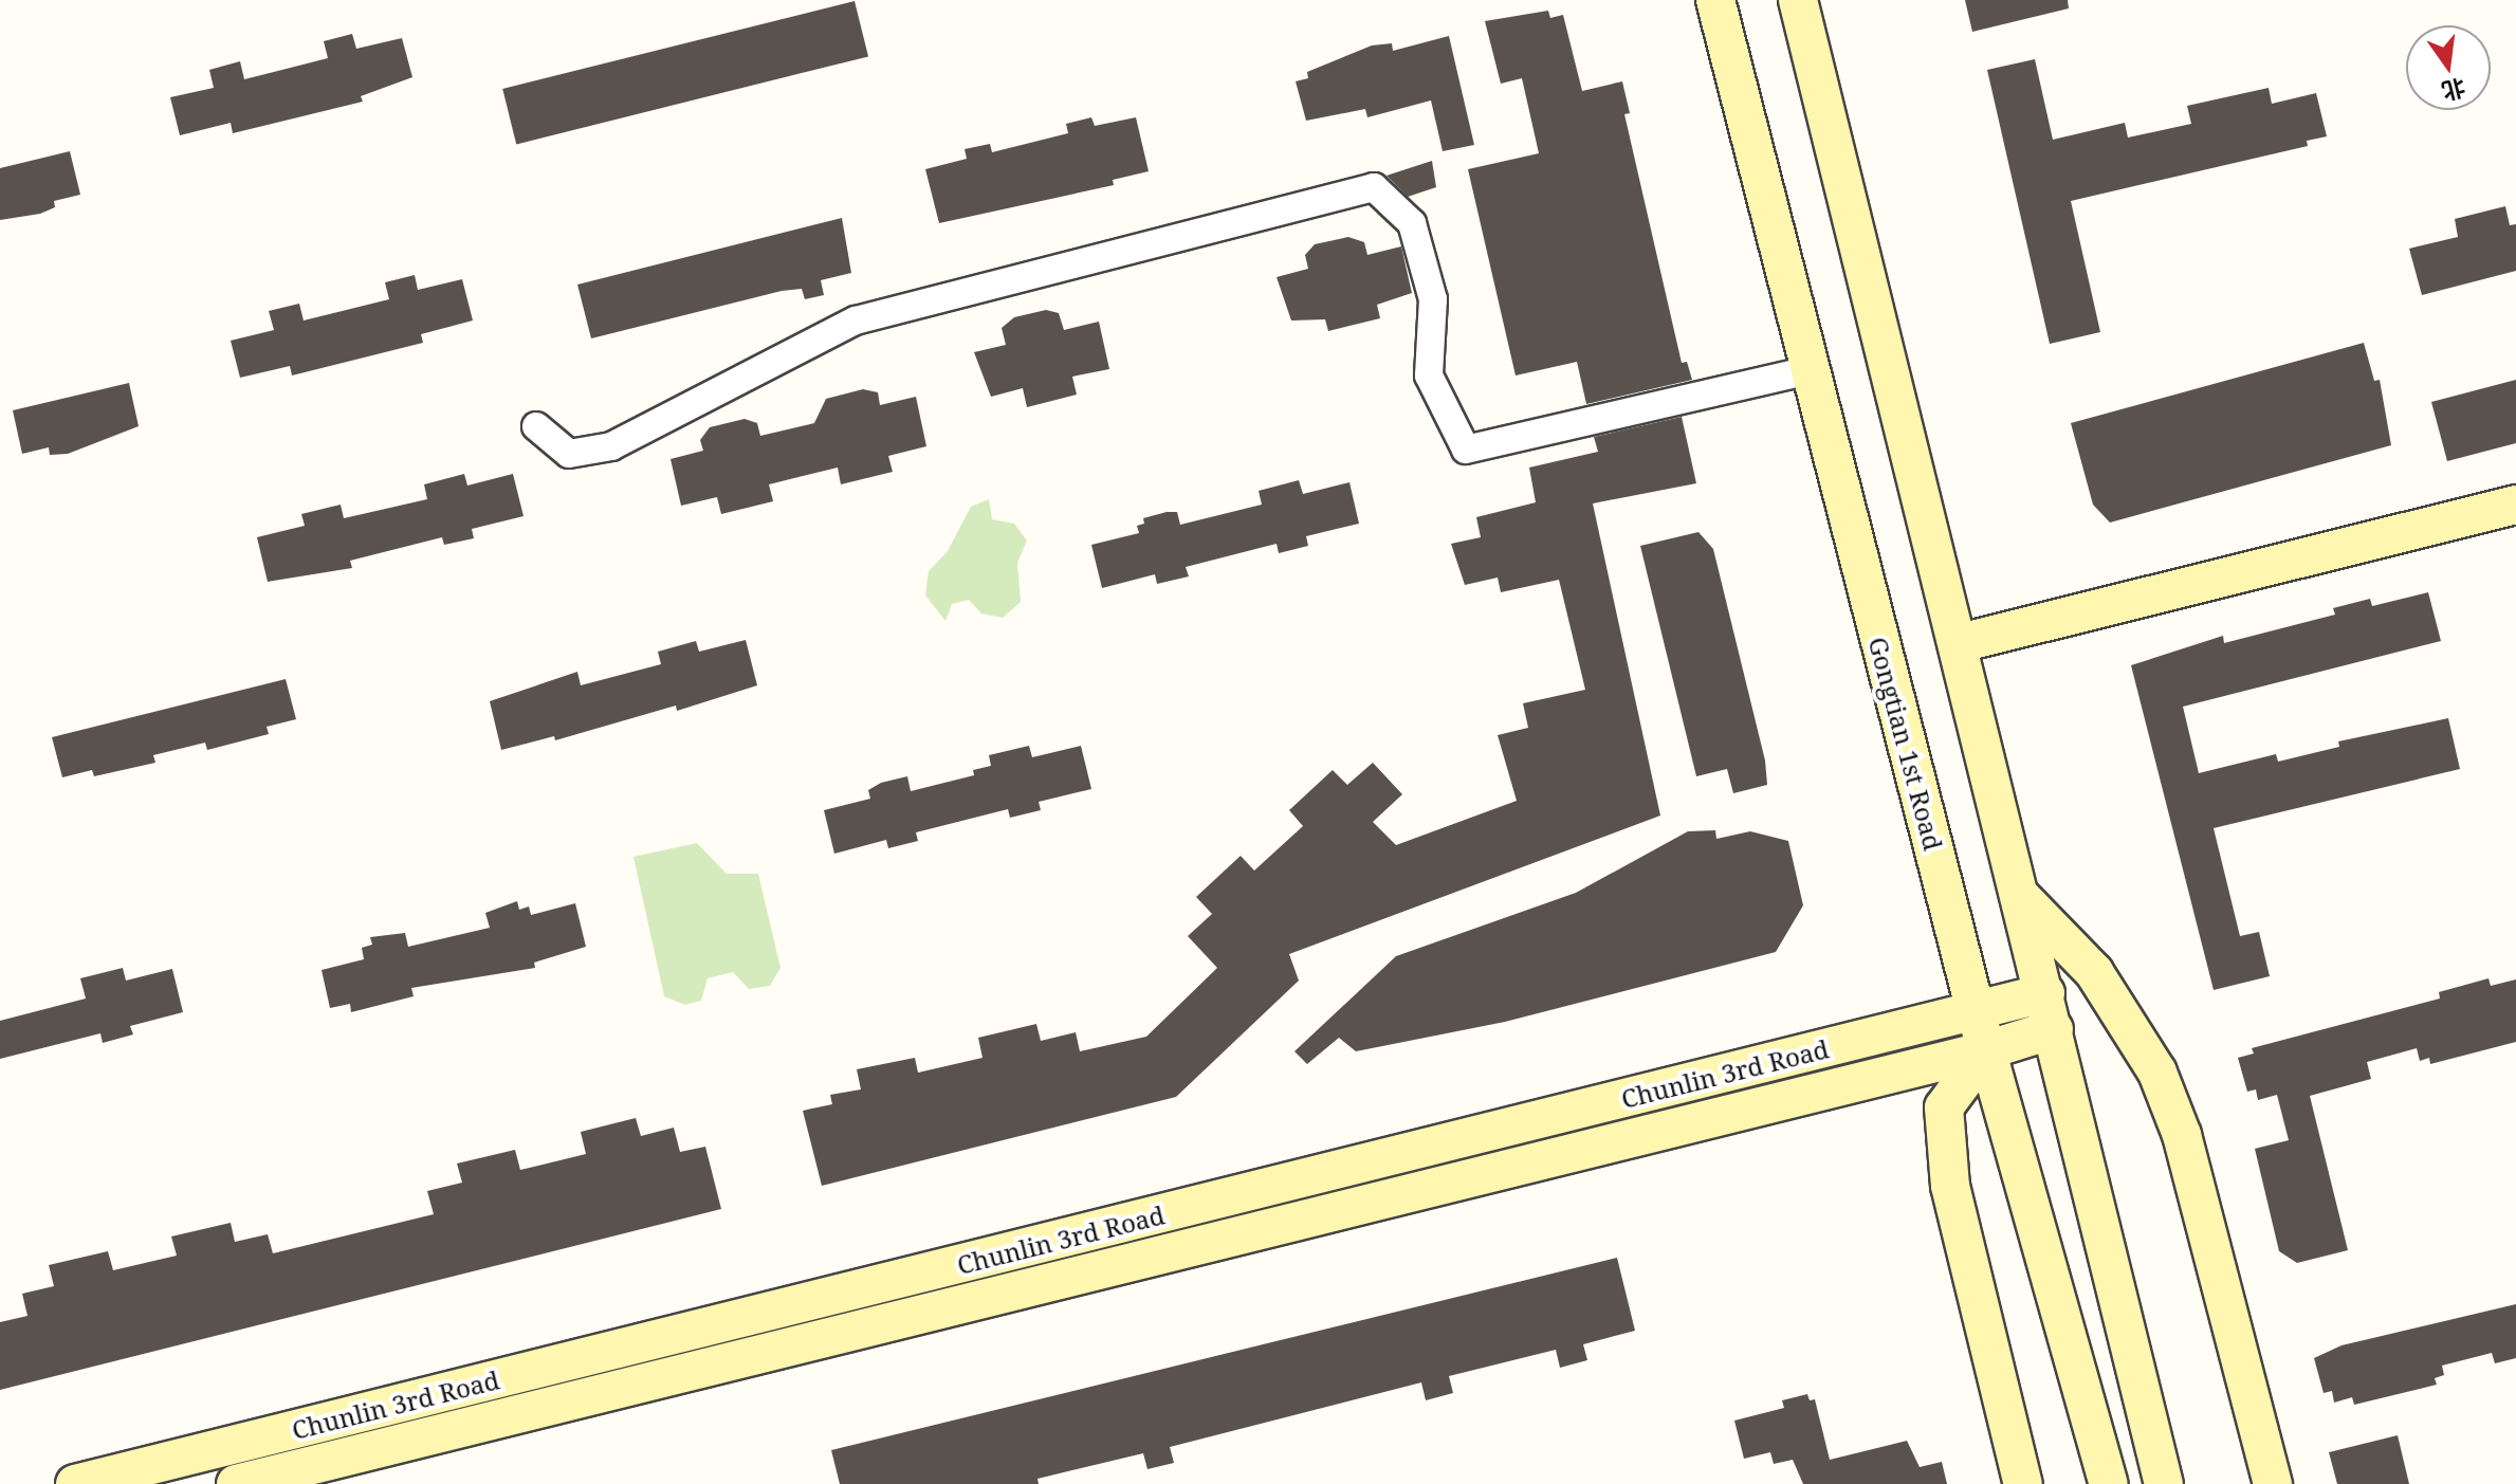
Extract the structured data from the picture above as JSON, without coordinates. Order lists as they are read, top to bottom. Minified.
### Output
{"streets":{"street":["Gongtian 1st Road","Chunlin 3rd Road"]},"crossings":[["Gongtian 1st Road","Chunlin 3rd Road"]],"north":"bottom"}
